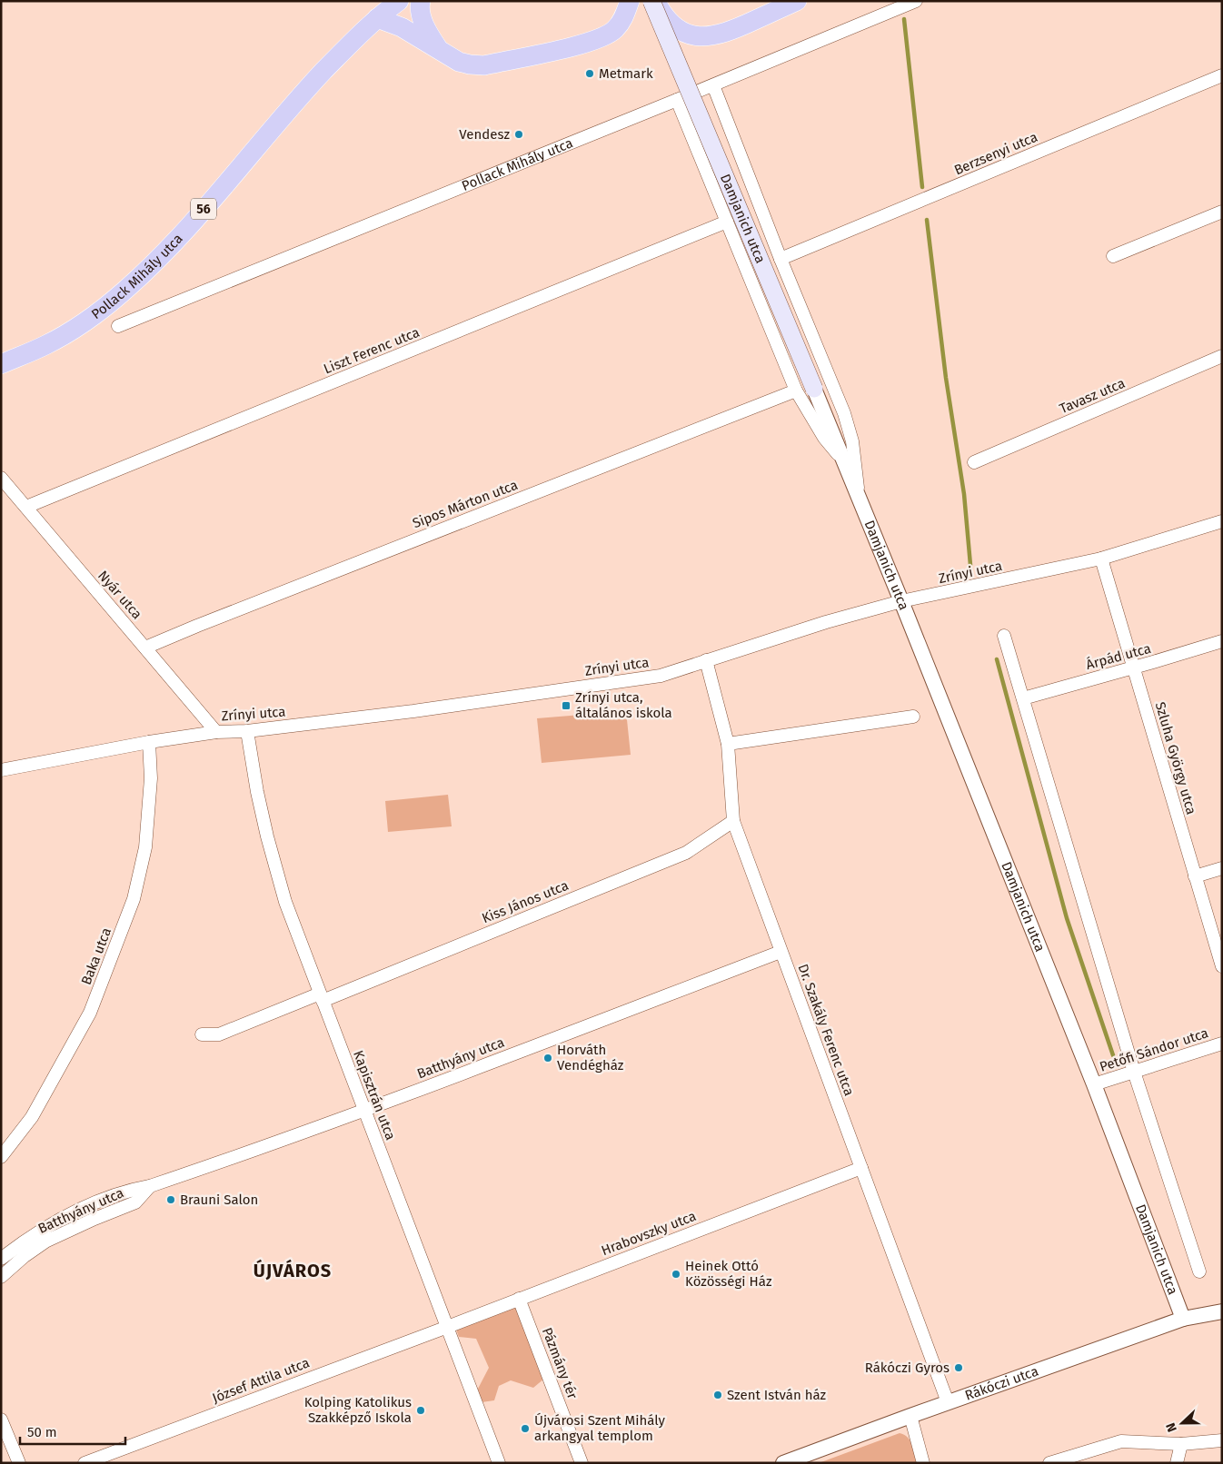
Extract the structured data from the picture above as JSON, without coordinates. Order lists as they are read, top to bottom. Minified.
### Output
{"streets":{"main road":["Pollack Mihály utca","56","Damjanich utca"],"street":["Berzsenyi utca","Liszt Ferenc utca","Tavasz utca","Sipos Márton utca","Zrínyi utca","Nyár utca","Árpád utca","Szluha György utca","Kiss János utca","Baka utca","Dr. Szakály Ferenc utca","Petőfi Sándor utca","Batthyány utca","Kapisztrán utca","Hrabovszky utca","Pázmány tér","József Attila utca","Rákóczi utca"]},"crossings":[["Berzsenyi utca","Damjanich utca"],["Pollack Mihály utca","Damjanich utca"],["Damjanich utca","Liszt Ferenc utca"],["Damjanich utca","Sipos Márton utca"],["Damjanich utca","Zrínyi utca"],["Damjanich utca","Petőfi Sándor utca"],["Damjanich utca","Rákóczi utca"],["Liszt Ferenc utca","Nyár utca"],["Sipos Márton utca","Nyár utca"],["Zrínyi utca","Nyár utca"],["Zrínyi utca","Szluha György utca"],["Zrínyi utca","Baka utca"],["Zrínyi utca","Dr. Szakály Ferenc utca"],["Zrínyi utca","Kapisztrán utca"],["Árpád utca","Szluha György utca"],["Kiss János utca","Dr. Szakály Ferenc utca"],["Kiss János utca","Kapisztrán utca"],["Dr. Szakály Ferenc utca","Batthyány utca"],["Dr. Szakály Ferenc utca","Hrabovszky utca"],["Dr. Szakály Ferenc utca","Rákóczi utca"],["Batthyány utca","Kapisztrán utca"],["Kapisztrán utca","Hrabovszky utca"],["Kapisztrán utca","József Attila utca"],["Hrabovszky utca","Pázmány tér"],["Hrabovszky utca","József Attila utca"]],"districts":["ÚJVÁROS"],"places":{"other":["Metmark","Vendesz","Horváth Vendégház","Brauni Salon","Heinek Ottó Közösségi Ház","Rákóczi Gyros","Szent István ház","Kolping Katolikus Szakképző Iskola","Újvárosi Szent Mihály arkangyal templom"],"transit":["Zrínyi utca, általános iskola"]},"scale_bar":"50 m","north":"left"}
